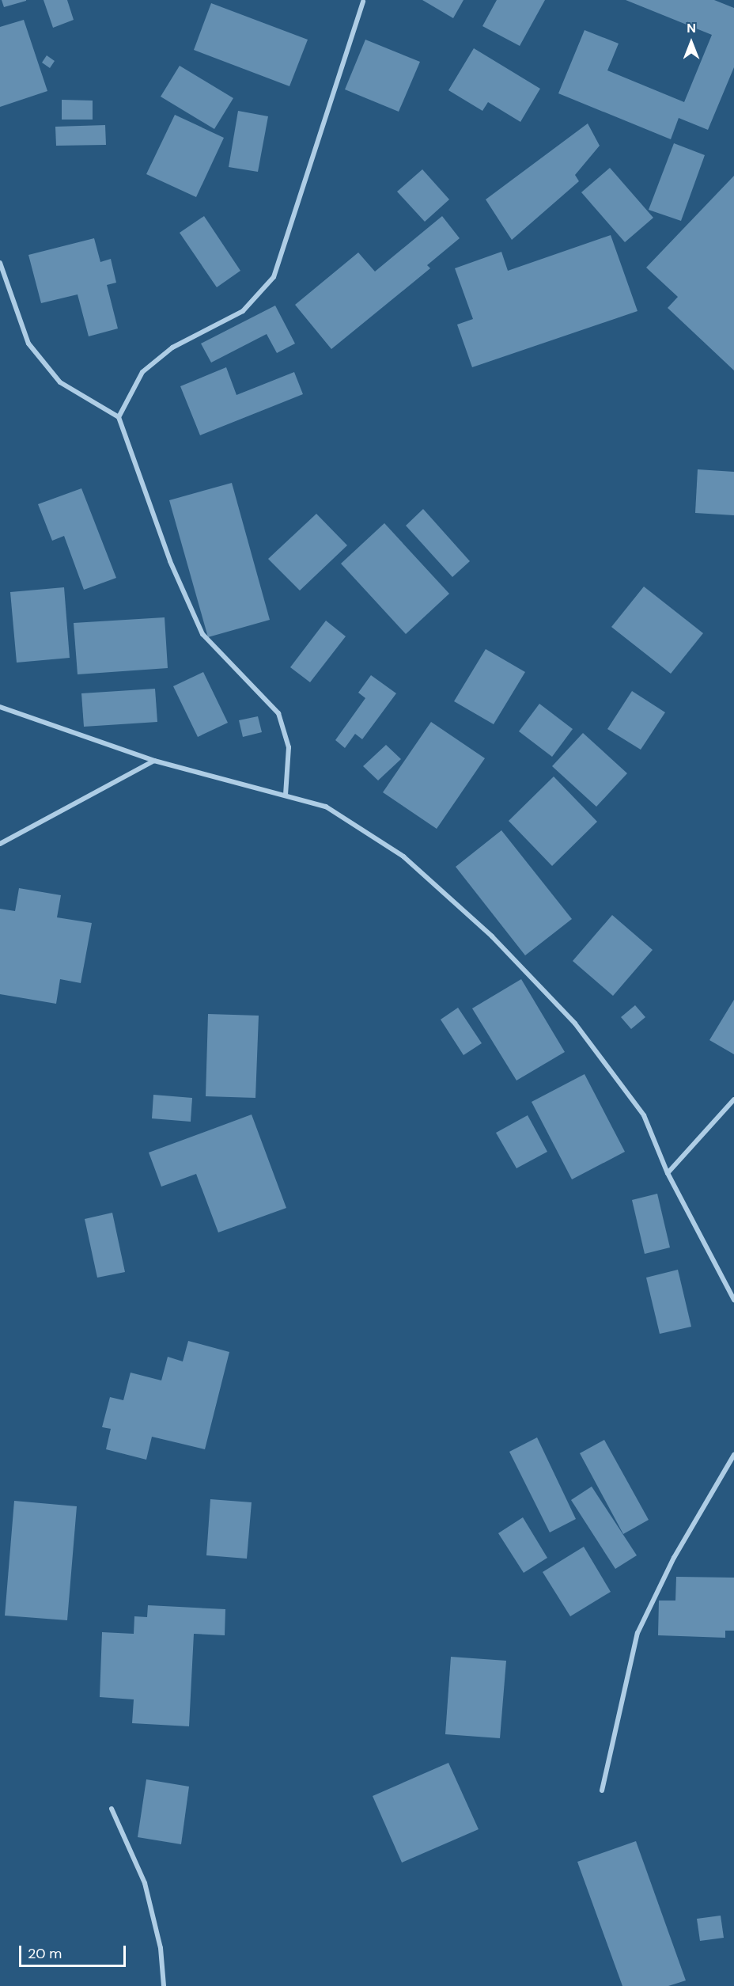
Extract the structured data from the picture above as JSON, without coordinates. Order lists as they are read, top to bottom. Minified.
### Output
{"scale_bar":"20 m","north":"top"}
